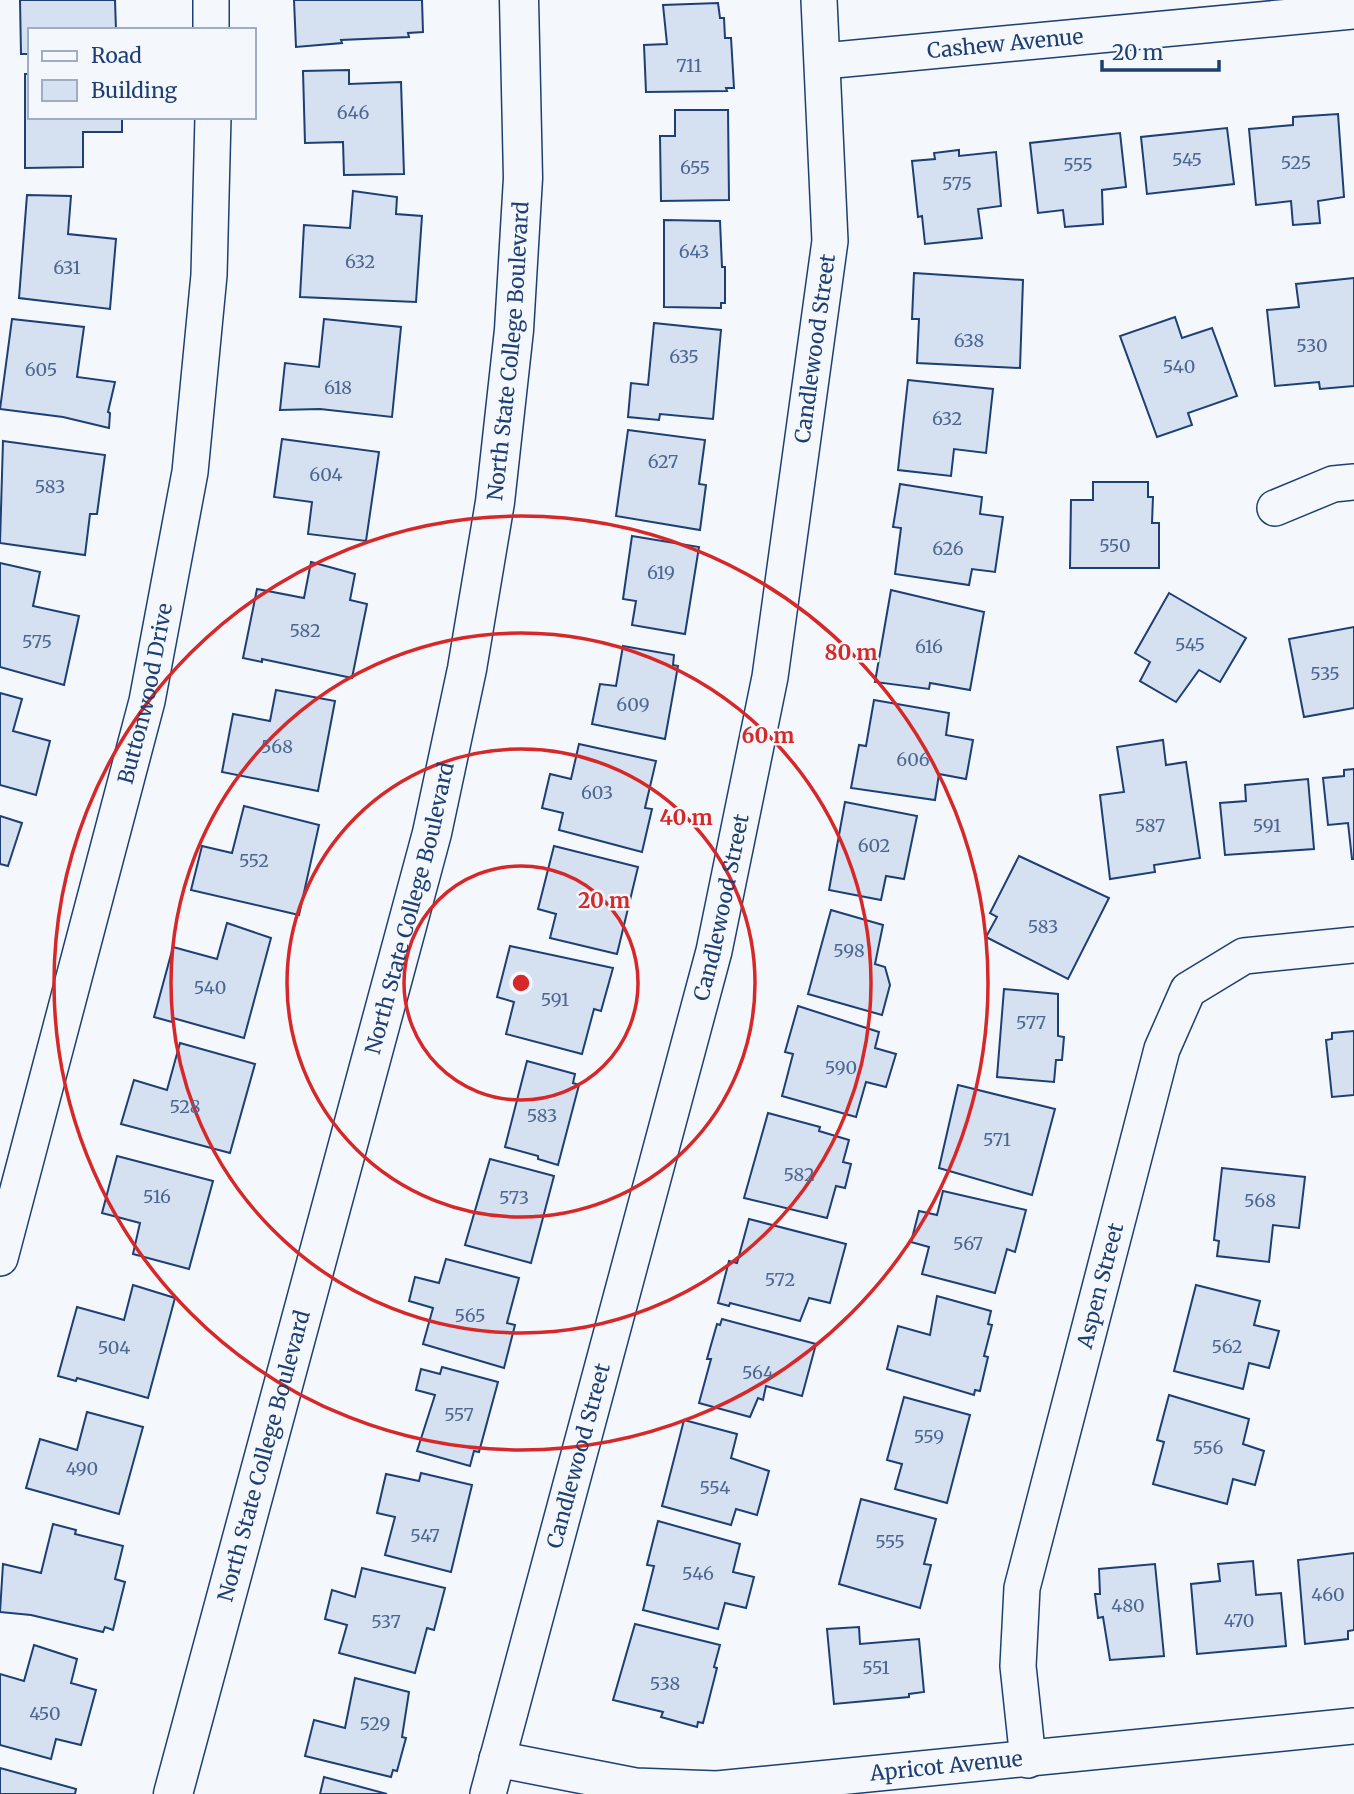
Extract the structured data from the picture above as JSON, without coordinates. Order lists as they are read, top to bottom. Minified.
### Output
{"streets":{"main road":["North State College Boulevard"],"street":["Cashew Avenue","Candlewood Street","Buttonwood Drive","Aspen Street","Apricot Avenue"]},"crossings":[["Cashew Avenue","Candlewood Street"],["Candlewood Street","Apricot Avenue"],["Aspen Street","Apricot Avenue"]],"house_numbers":["711","646","545","525","555","655","575","643","632","631","638","530","635","540","605","618","632","627","604","583","550","626","619","582","575","545","616","535","609","568","606","603","587","591","602","552","583","598","540","591","577","590","528","583","571","582","516","573","568","567","572","565","562","504","564","557","559","556","490","554","547","555","546","460","480","470","537","551","538","450","529"],"legend":["Road","Building"],"scale_bar":"20 m","rings":["80 m","60 m","40 m","20 m"]}
